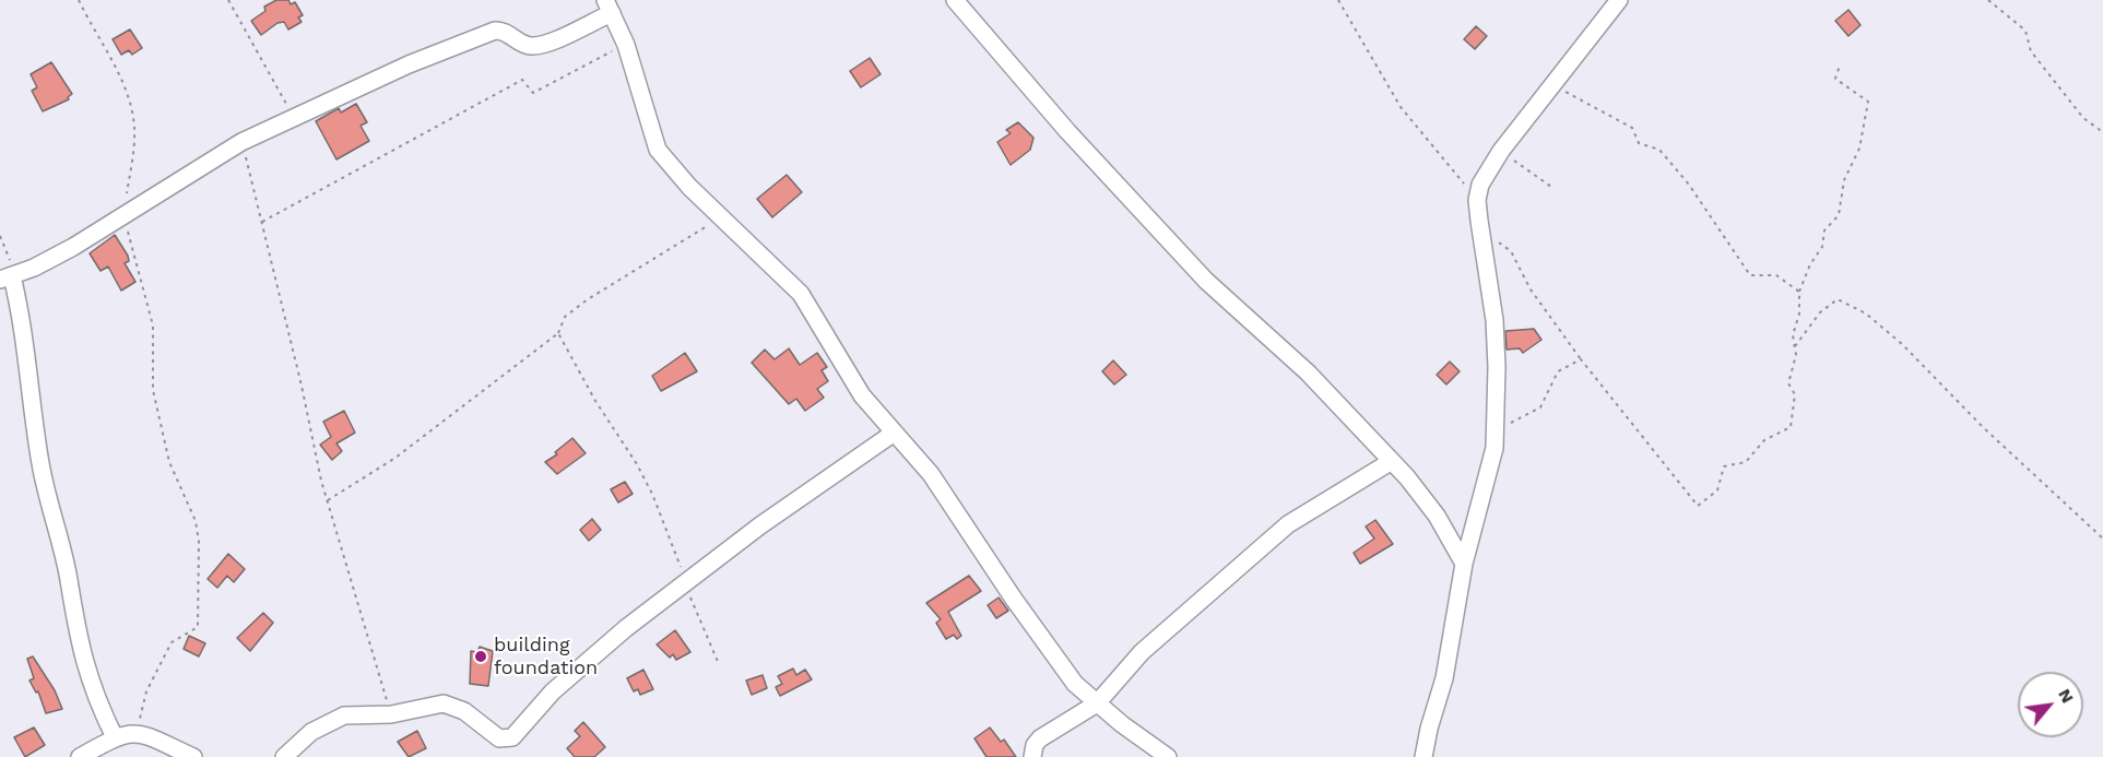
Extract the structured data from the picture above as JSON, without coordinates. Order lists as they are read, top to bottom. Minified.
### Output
{"places":["building foundation"],"north":"top right"}
